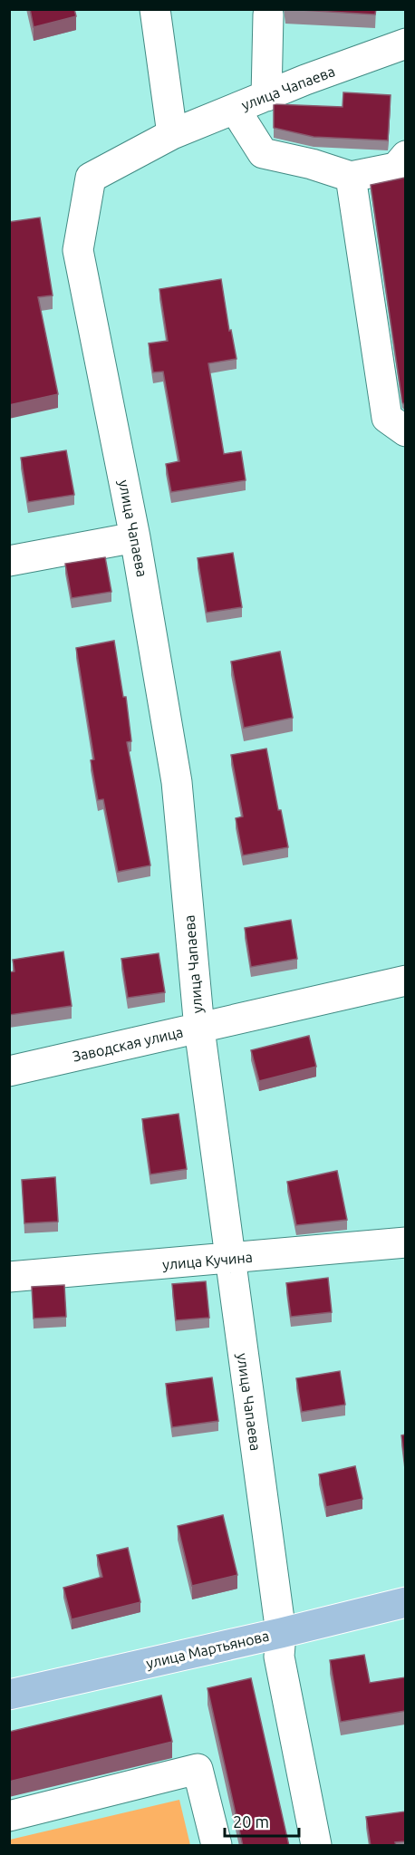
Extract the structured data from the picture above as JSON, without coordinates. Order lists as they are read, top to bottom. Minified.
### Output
{"streets":{"main road":["улица Мартьянова"],"street":["улица Чапаева","Заводская улица","улица Кучина"]},"crossings":[["улица Чапаева","Заводская улица"],["улица Чапаева","улица Кучина"],["улица Чапаева","улица Мартьянова"]],"scale_bar":"20 m"}
